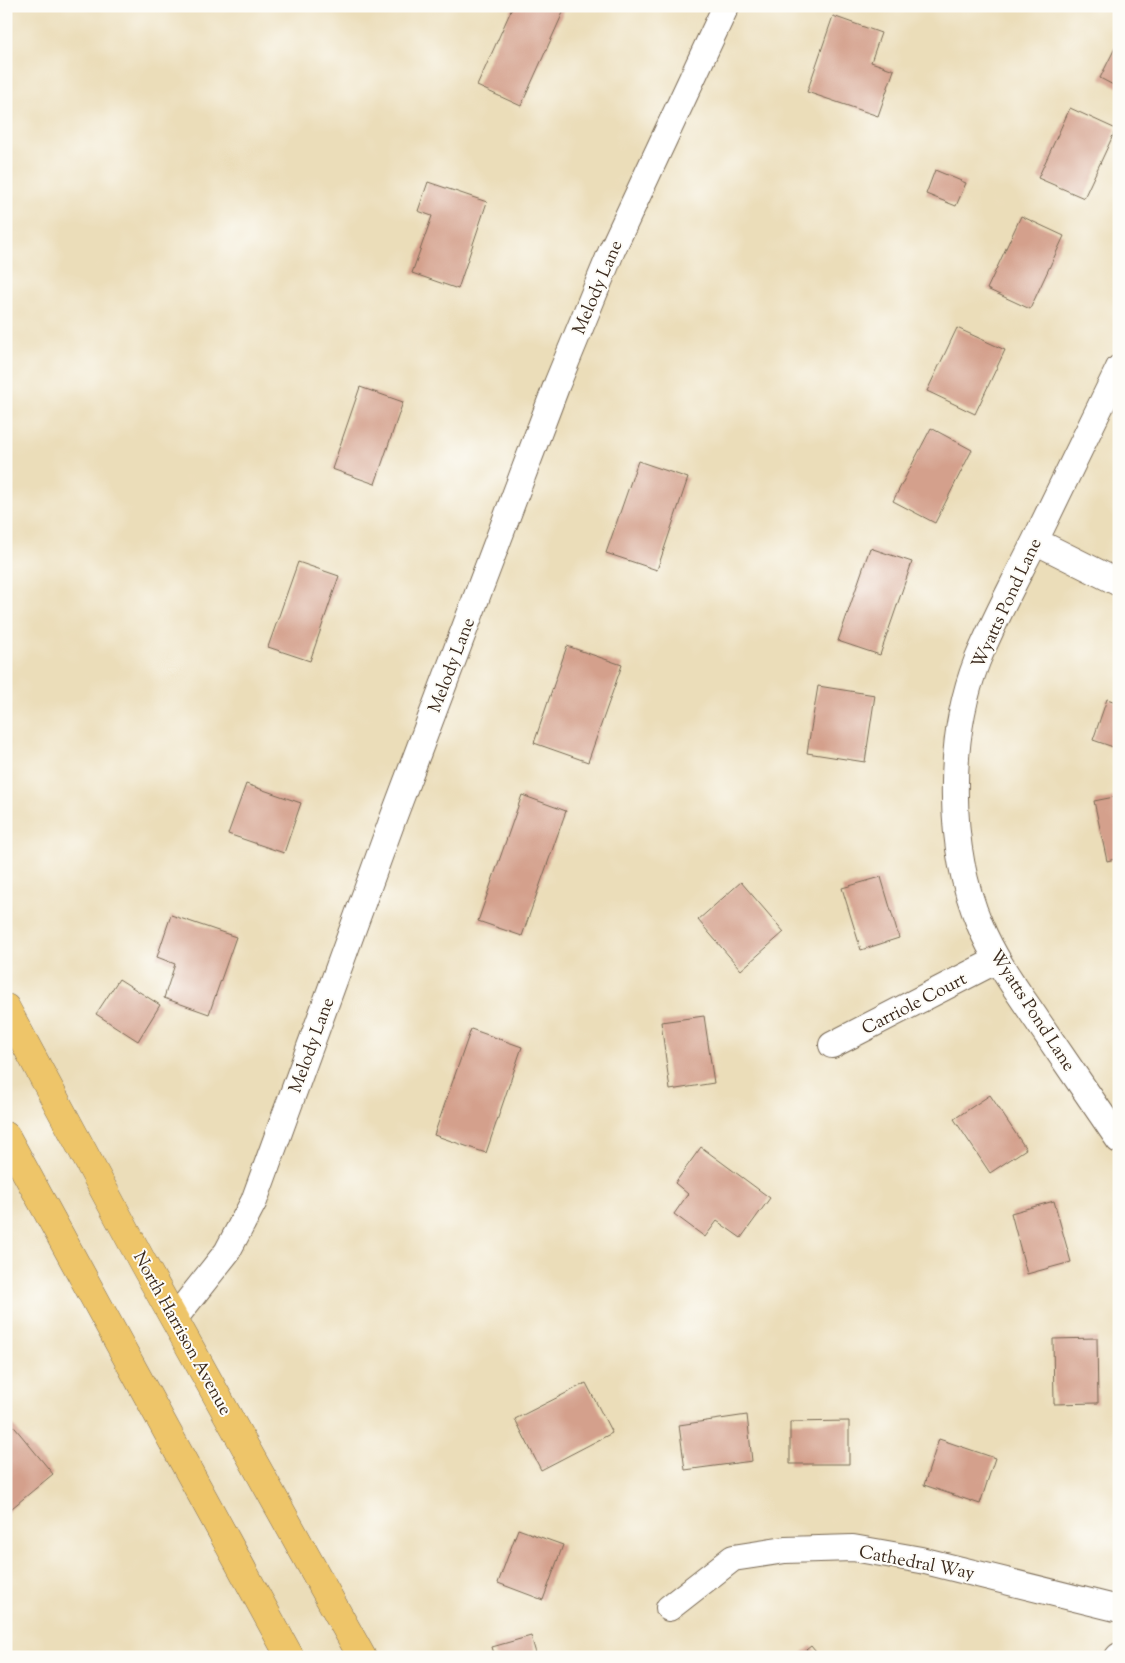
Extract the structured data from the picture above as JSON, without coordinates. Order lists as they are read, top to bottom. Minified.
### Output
{"streets":{"main road":["North Harrison Avenue"],"street":["Melody Lane","Wyatts Pond Lane","Carriole Court","Cathedral Way"]},"crossings":[["Melody Lane","North Harrison Avenue"],["Wyatts Pond Lane","Carriole Court"]]}
